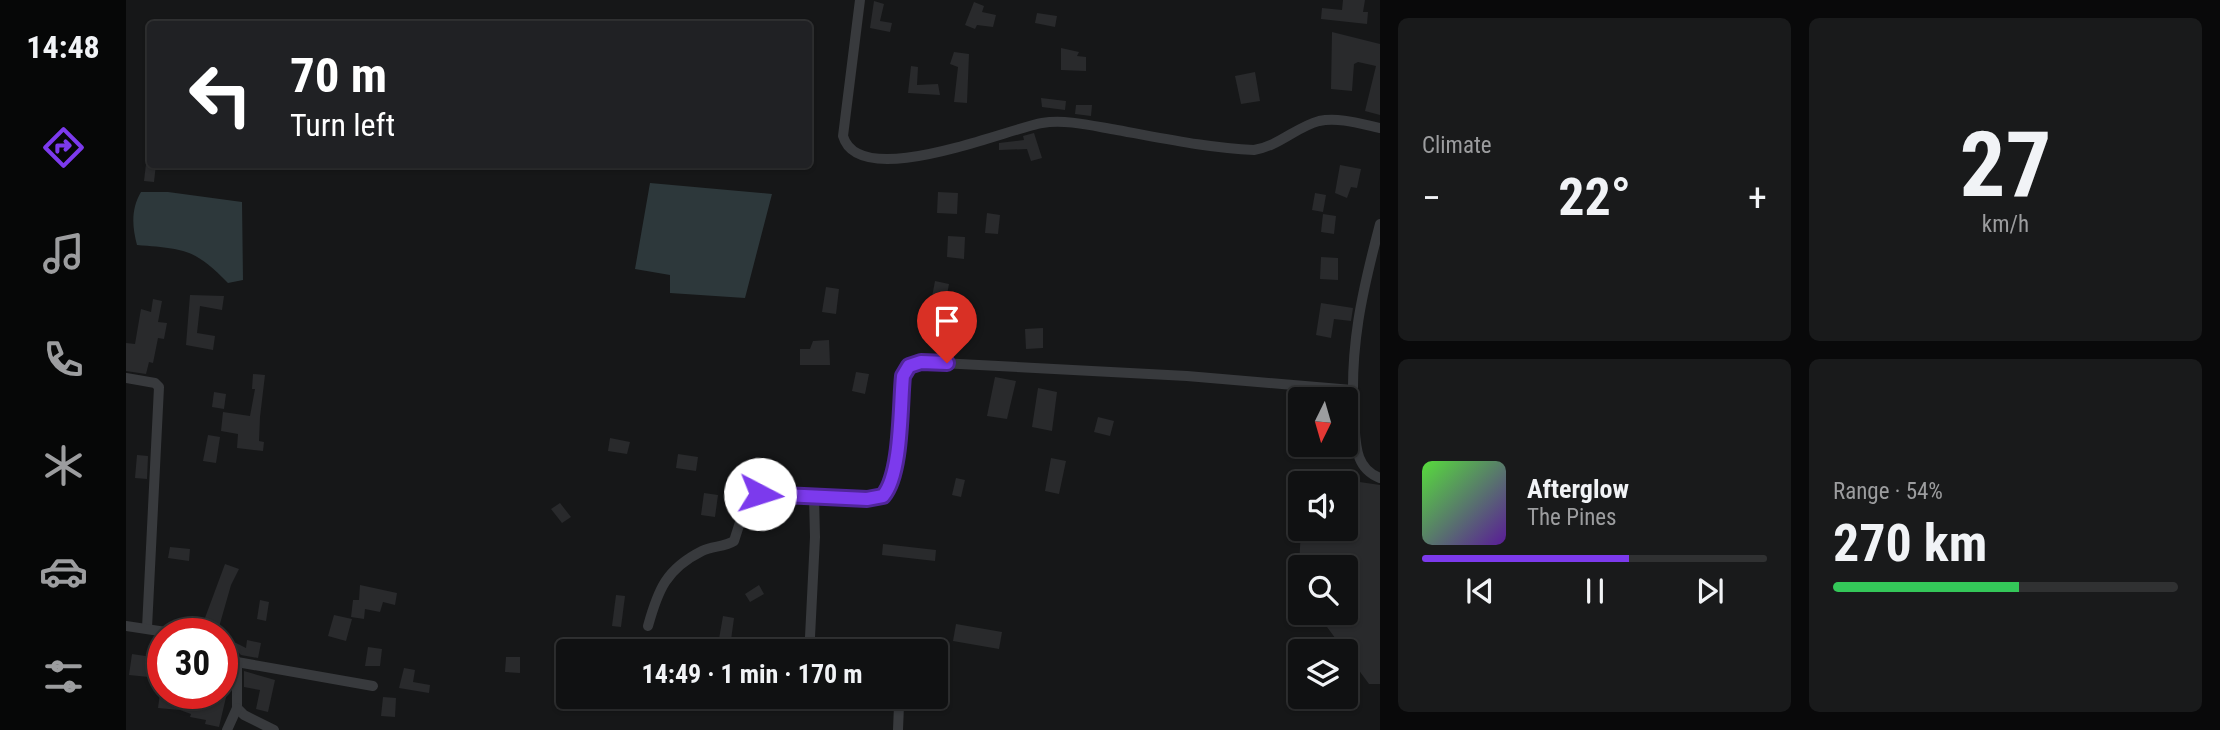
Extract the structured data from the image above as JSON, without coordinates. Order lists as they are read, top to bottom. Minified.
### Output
{"north":"bottom","page":{"tabs":"14:48","tile":["Climate",["27","km/h"],["Range · 54%","270 km"]],"turn":["70 m","Turn left"],"heat":["−","22°","+"],"song":["Afterglow","The Pines"],"limit":"30","trip":"14:49 · 1 min · 170 m"}}
